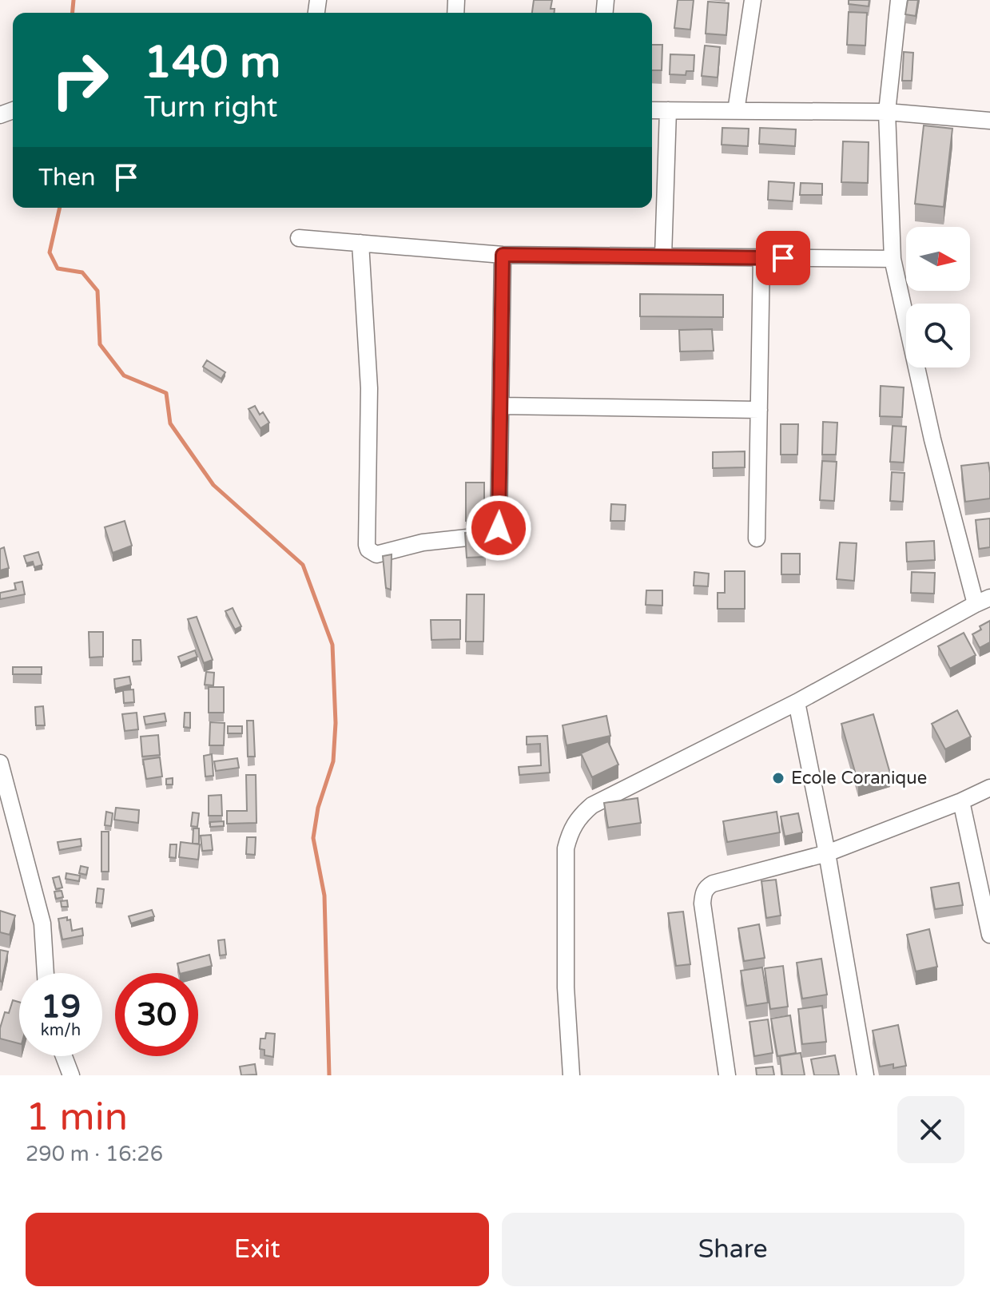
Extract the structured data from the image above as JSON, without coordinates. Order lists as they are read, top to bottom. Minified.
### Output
{"places":["Ecole Coranique"],"north":"right","page":{"turn":["140 m","Turn right"],"then":"Then","speed":"19 km/h","limit":"30","heading":["1 min","290 m · 16:26"],"buttons":["Exit","Share"]}}
